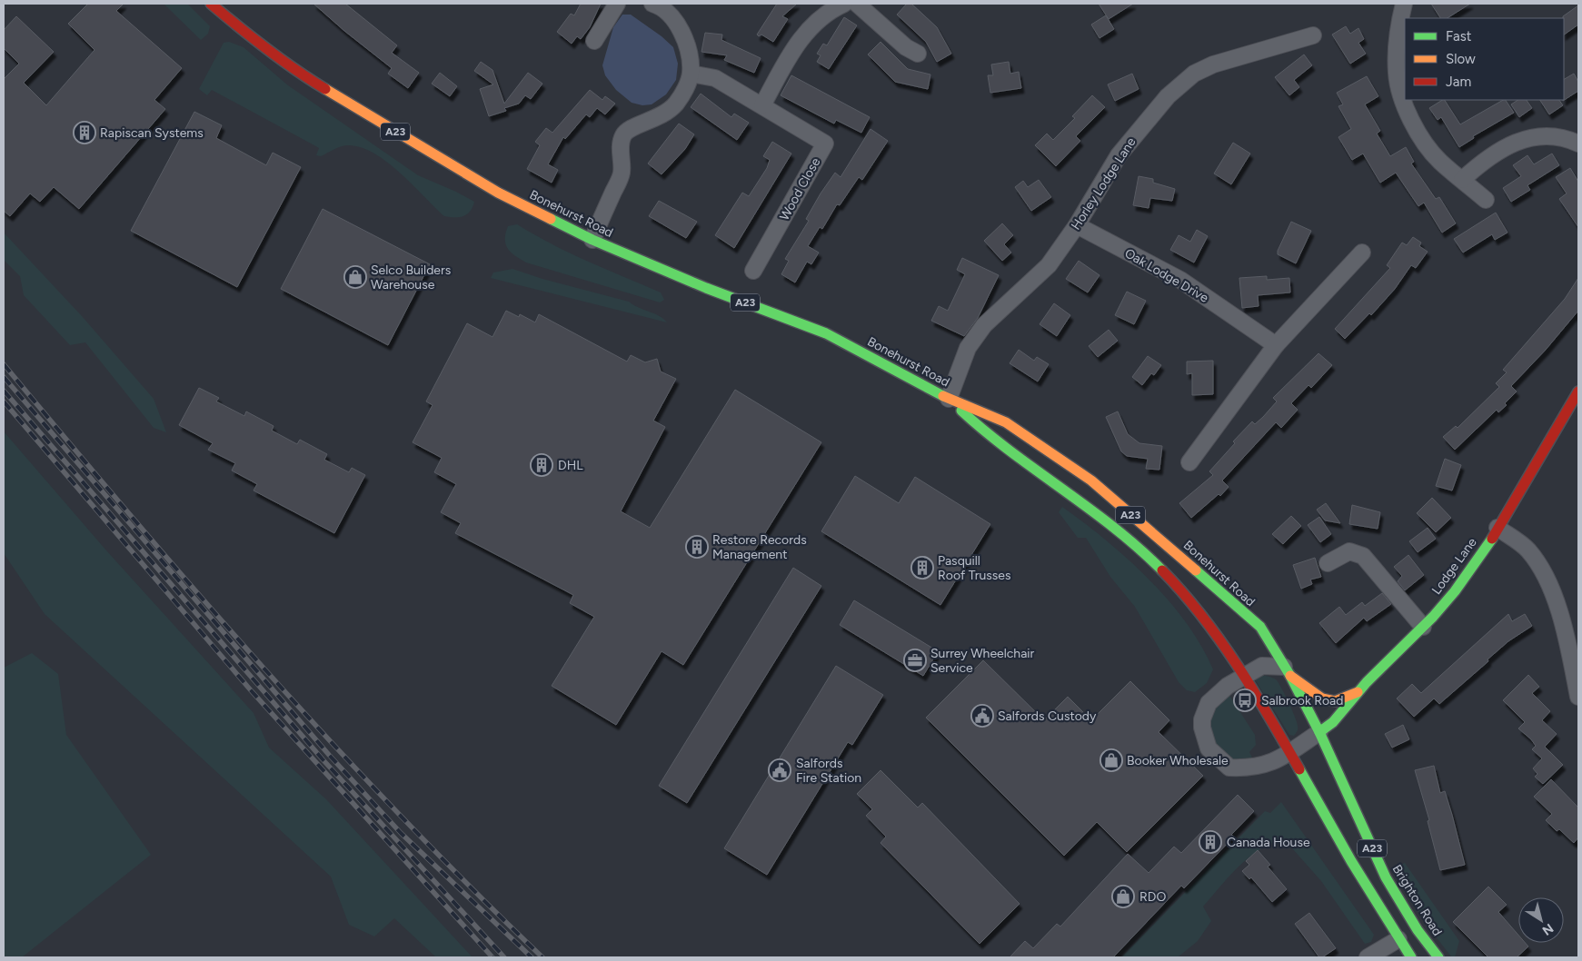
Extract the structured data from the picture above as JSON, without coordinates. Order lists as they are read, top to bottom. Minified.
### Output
{"streets":{"main road":["A23","Bonehurst Road","Lodge Lane","Brighton Road"],"street":["Horley Lodge Lane","Wood Close","Oak Lodge Drive"]},"crossings":[["A23","Bonehurst Road"],["Horley Lodge Lane","Bonehurst Road"],["Horley Lodge Lane","Oak Lodge Drive"],["Bonehurst Road","Lodge Lane"],["Bonehurst Road","Brighton Road"],["Lodge Lane","Brighton Road"]],"places":{"building":["Rapiscan Systems","DHL","Restore Records Management","Pasquill Roof Trusses","Canada House"],"shop":["Selco Builders Warehouse","Booker Wholesale","RDO"],"office":["Surrey Wheelchair Service"],"bus stop":["Salbrook Road"],"public building":["Salfords Custody","Salfords Fire Station"]},"legend":["Fast","Slow","Jam"],"north":"bottom right"}
